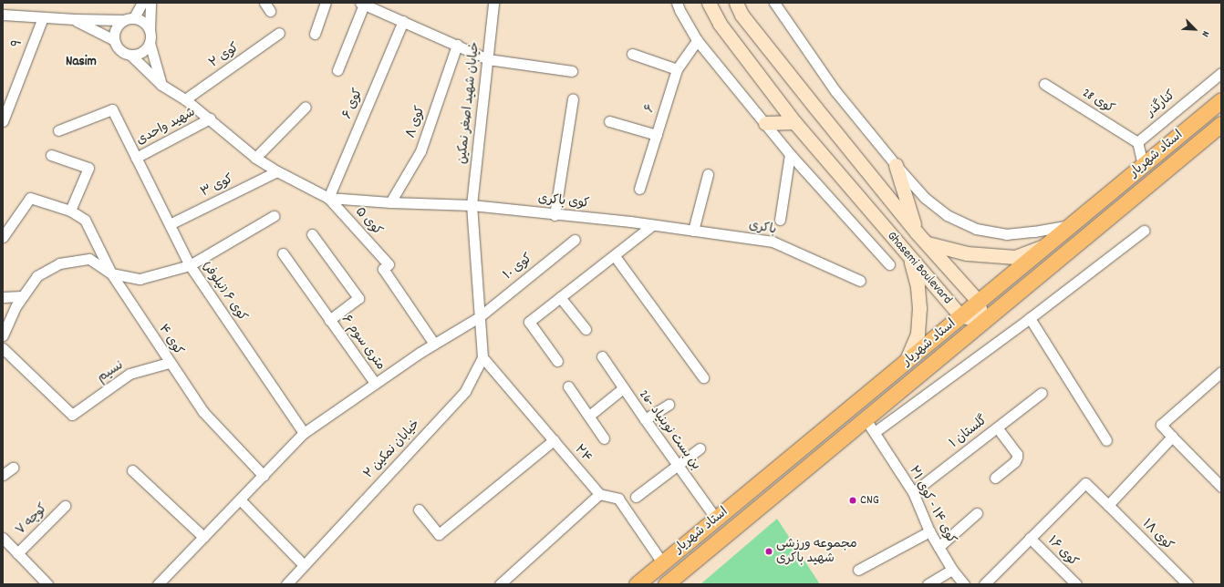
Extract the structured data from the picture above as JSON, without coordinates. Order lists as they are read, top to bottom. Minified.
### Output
{"streets":{"main road":["استاد شهریار","Ghasemi Boulevard"],"street":["۹","کوی ۲","کوی 28","خیابان شهید اصغر نمکین","کوی ۶","کنارگذر","۶","کوی ۸","شهید واحدی","کوی ۳","کوی باکری","کوی ۵","باکری","کوی ۱۰","کوی ۶ (نیلوفر)","کوی ۴","۶ متری سوم","نسیم","26- بن بست نوبنیاد","۱ گلستان","خیابان نمکین ۲","۲۴","کوی ۱۴ - کوی ۲۱","کوچه ۷","کوی ۱۸","کوی ۱۶"]},"crossings":[["کوی 28","کنارگذر"],["خیابان شهید اصغر نمکین","کوی باکری"],["خیابان شهید اصغر نمکین","کوی ۱۰"],["کوی ۶","کوی باکری"],["کوی ۶","کوی ۵"],["کوی ۸","کوی باکری"],["شهید واحدی","کوی ۶ (نیلوفر)"],["استاد شهریار","Ghasemi Boulevard"],["استاد شهریار","26- بن بست نوبنیاد"],["استاد شهریار","کوی ۱۴ - کوی ۲۱"],["کوی ۳","کوی ۶ (نیلوفر)"],["کوی باکری","کوی ۵"],["کوی باکری","باکری"],["کوی ۵","کوی ۱۰"],["کوی ۱۰","کوی ۶ (نیلوفر)"],["کوی ۱۰","کوی ۴"],["کوی ۱۰","۶ متری سوم"],["کوی ۴","نسیم"],["۱ گلستان","کوی ۱۴ - کوی ۲۱"],["خیابان نمکین ۲","۲۴"],["کوی ۱۸","کوی ۱۶"]],"districts":["Nasim"],"places":["CNG","مجموعه ورزشی شهید باکری"],"north":"bottom right"}
